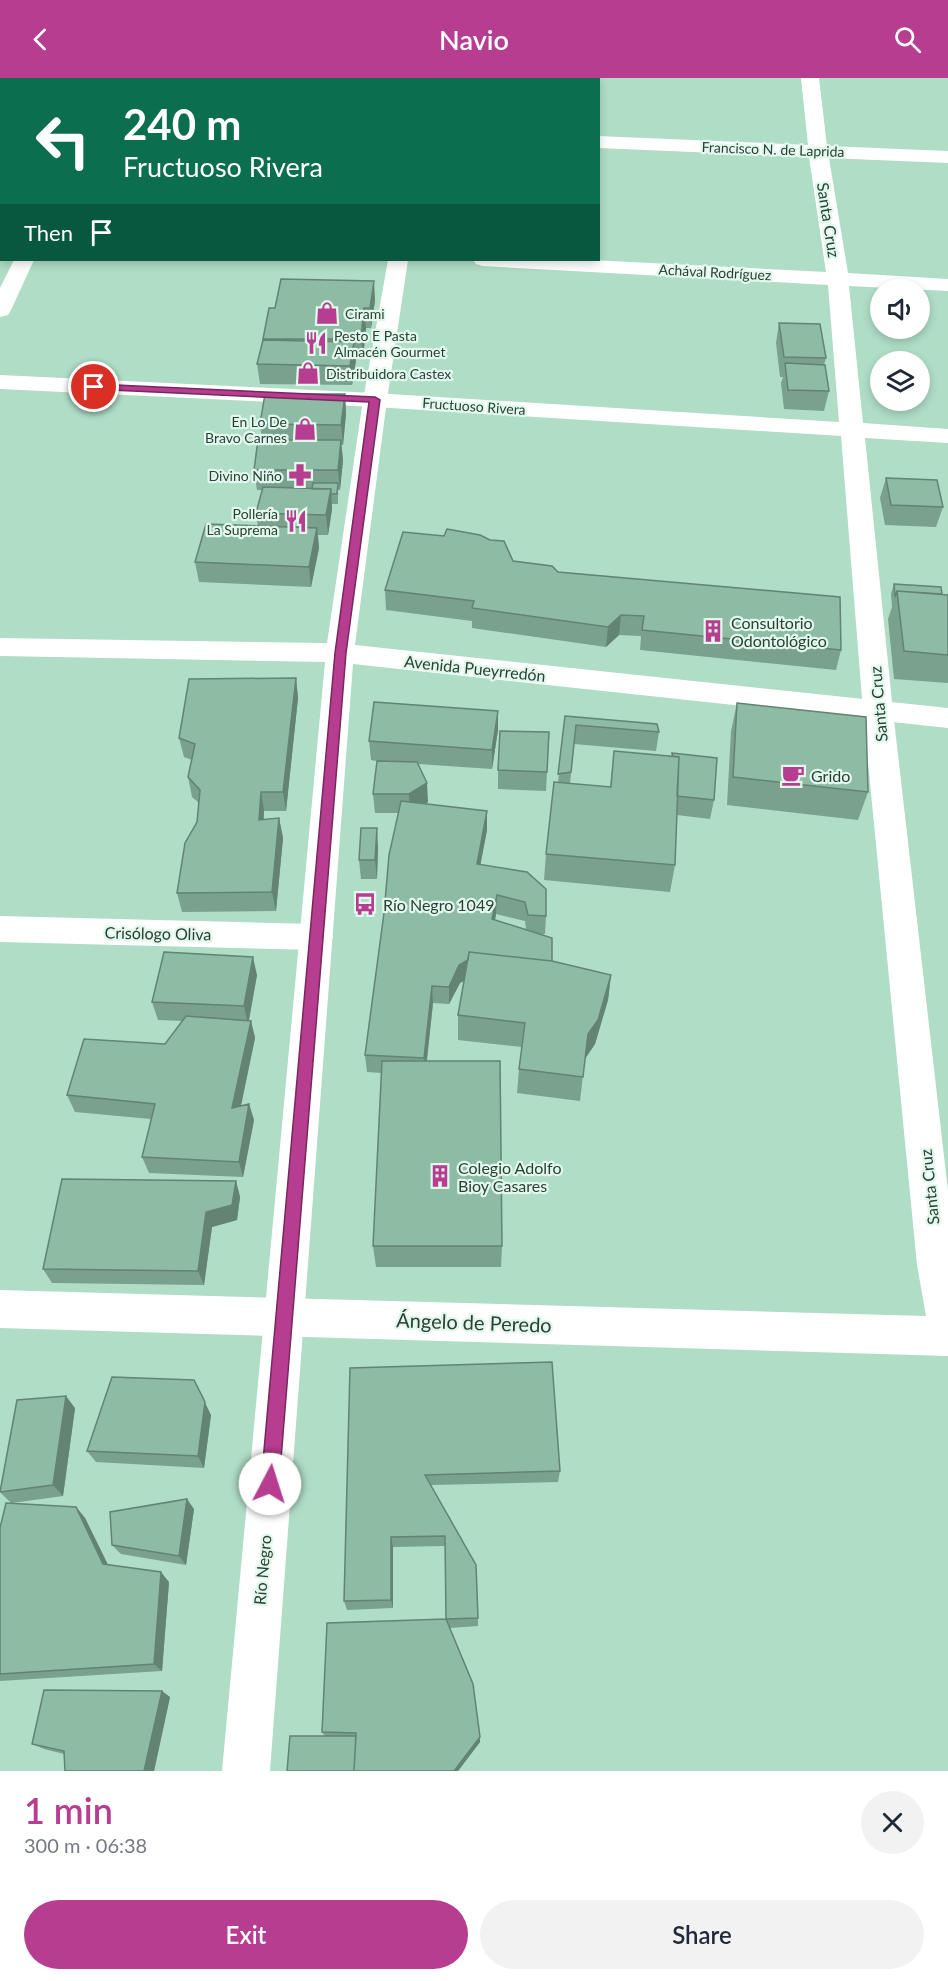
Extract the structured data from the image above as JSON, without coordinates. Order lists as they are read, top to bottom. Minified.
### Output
{"streets":{"street":["Francisco N. de Laprida","Santa Cruz","Achával Rodríguez","Fructuoso Rivera","Avenida Pueyrredón","Crisólogo Oliva","Ángelo de Peredo","Río Negro"]},"crossings":[["Francisco N. de Laprida","Santa Cruz"],["Santa Cruz","Achával Rodríguez"],["Santa Cruz","Fructuoso Rivera"],["Santa Cruz","Avenida Pueyrredón"],["Fructuoso Rivera","Río Negro"],["Avenida Pueyrredón","Río Negro"],["Crisólogo Oliva","Río Negro"],["Ángelo de Peredo","Río Negro"]],"places":{"shop":["Cirami","Distribuidora Castex","En Lo De Bravo Carnes"],"restaurant":["Pesto E Pasta Almacén Gourmet","Pollería La Suprema"],"pharmacy":["Divino Niño"],"building":["Consultorio Odontológico","Colegio Adolfo Bioy Casares"],"cafe":["Grido"],"bus stop":["Río Negro 1049"]},"page":{"header":"Navio","turn":["240 m","Fructuoso Rivera"],"then":"Then","heading":["1 min","300 m · 06:38"],"buttons":["Exit","Share"]}}
